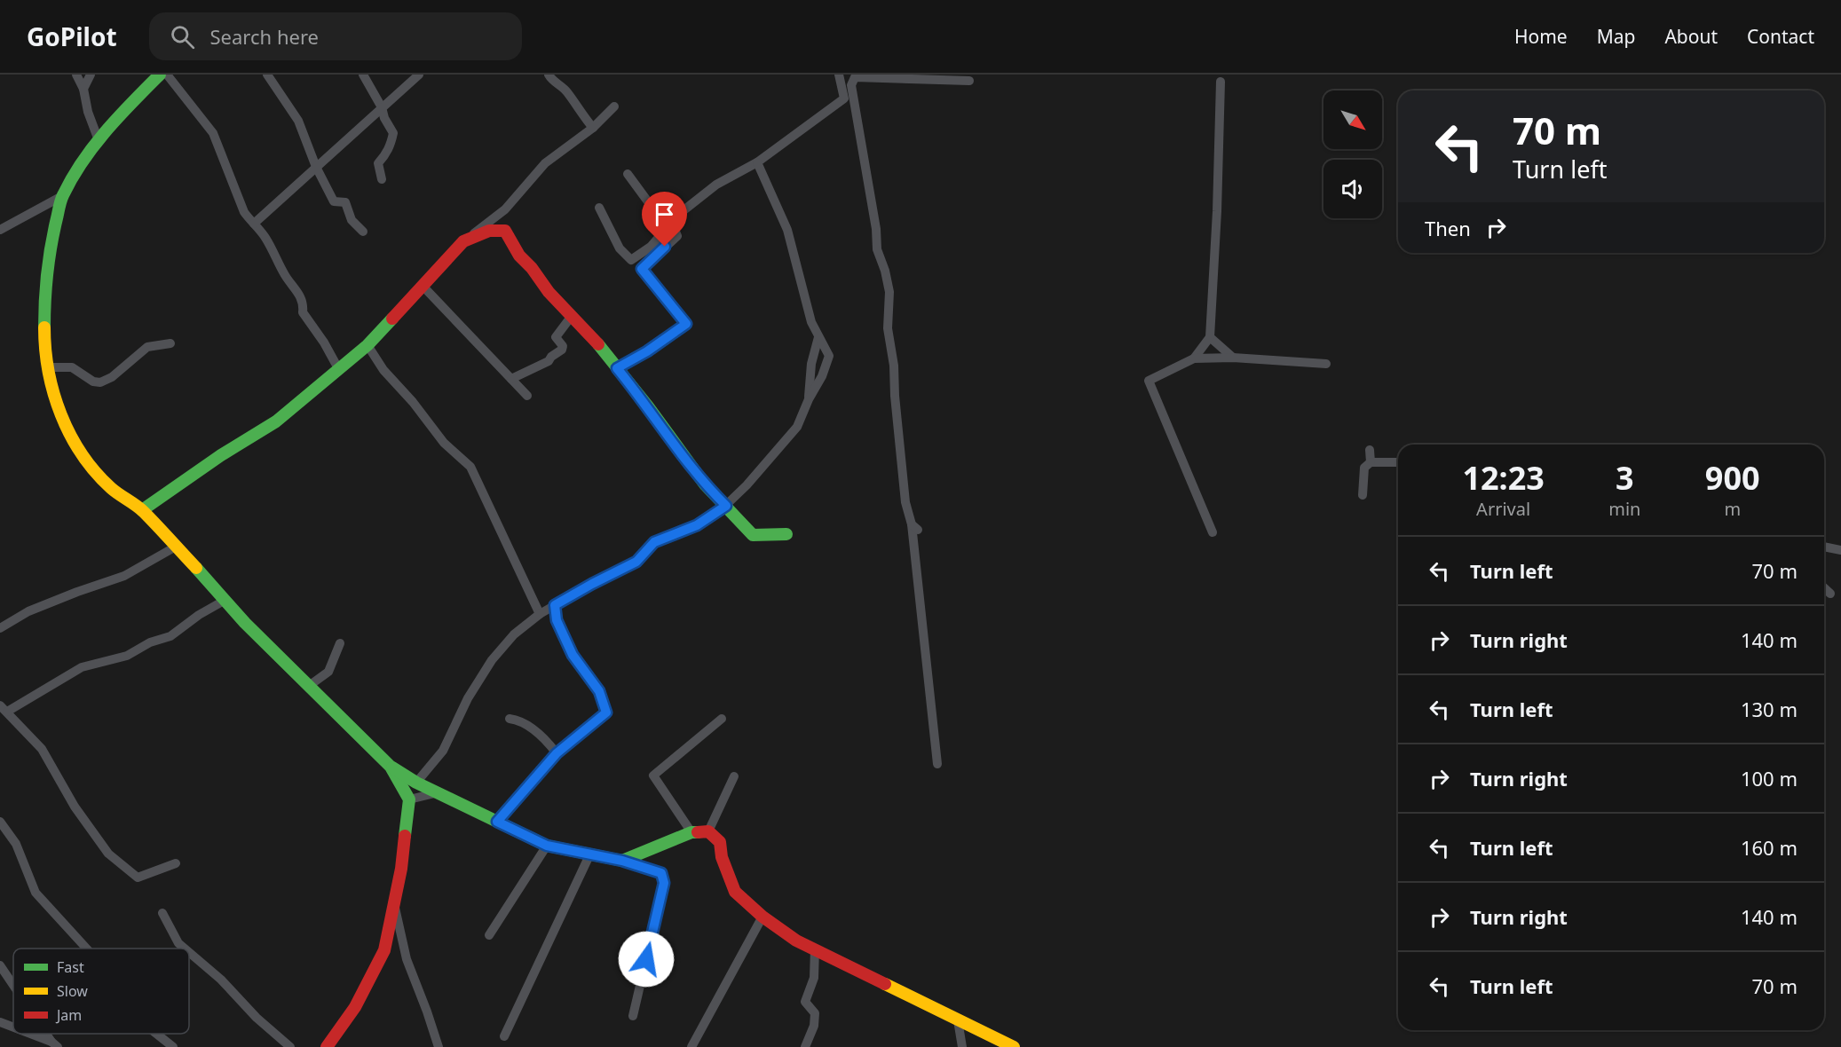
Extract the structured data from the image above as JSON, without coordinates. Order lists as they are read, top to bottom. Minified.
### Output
{"legend":["Fast","Slow","Jam"],"north":"bottom right","page":{"header":"GoPilot","search":"Search here","nav":["Home","Map","About","Contact"],"turn":["70 m","Turn left"],"then":"Then","eta":["12:23","Arrival","3","min","900","m"],"list":[{"name":"Turn left","value":"70 m"},{"name":"Turn right","value":"140 m"},{"name":"Turn left","value":"130 m"},{"name":"Turn right","value":"100 m"},{"name":"Turn left","value":"160 m"},{"name":"Turn right","value":"140 m"},{"name":"Turn left","value":"70 m"}]}}
